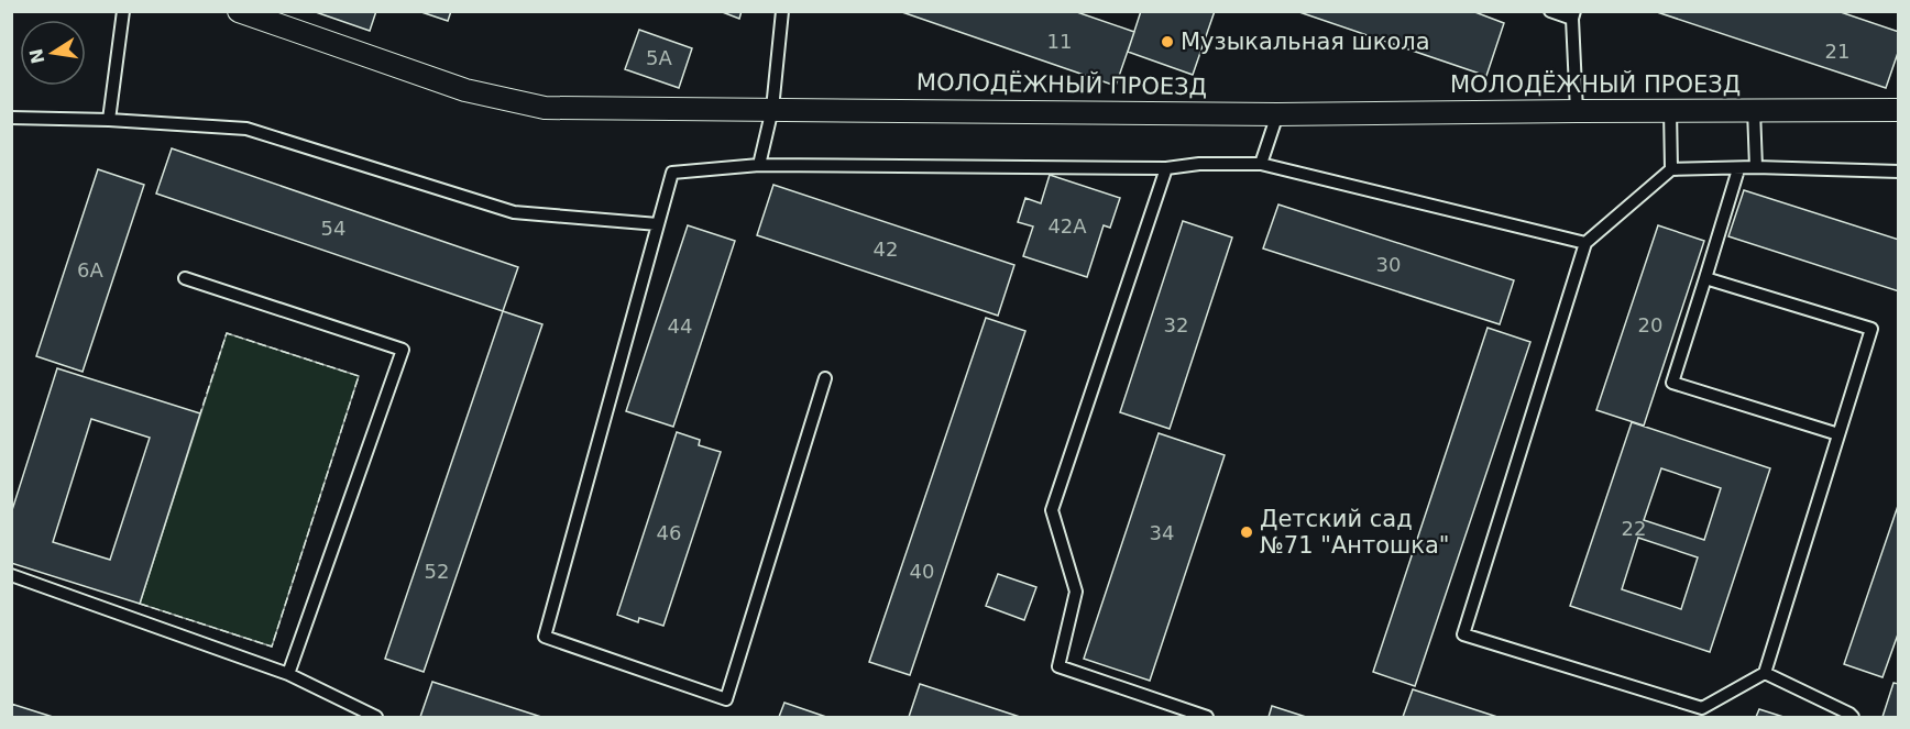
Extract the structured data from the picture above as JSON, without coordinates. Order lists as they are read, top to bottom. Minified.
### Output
{"streets":{"street":["МОЛОДЁЖНЫЙ ПРОЕЗД"]},"places":["Музыкальная школа","Детский сад №71 \"Антошка\""],"house_numbers":["11","21","5А","42А","54","42","30","6А","32","20","44","22","46","34","52","40"],"north":"left"}
